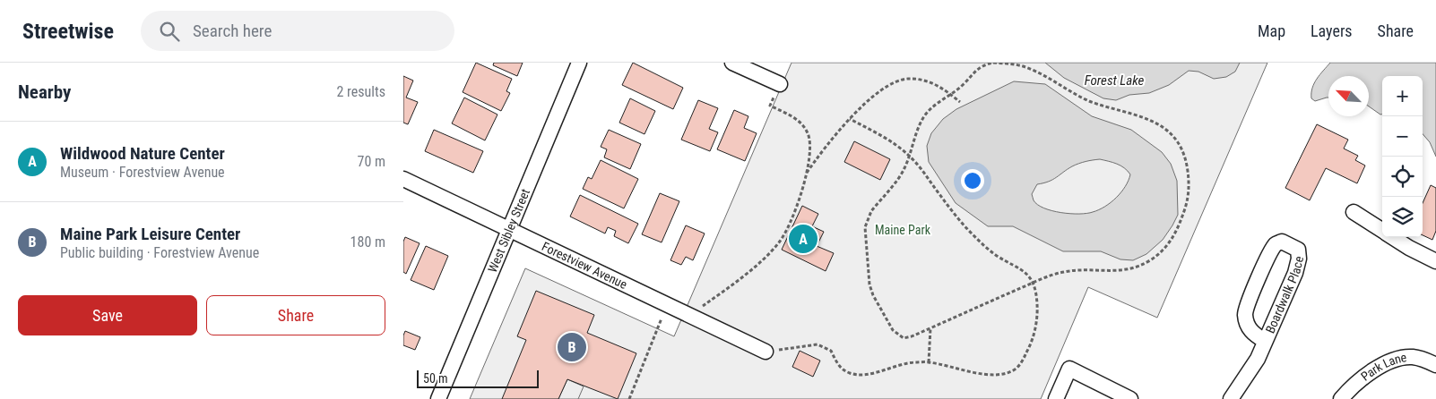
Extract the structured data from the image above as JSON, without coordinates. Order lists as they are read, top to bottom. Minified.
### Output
{"streets":{"street":["West Sibley Street","Forestview Avenue","Boardwalk Place","Park Lane"]},"crossings":[["West Sibley Street","Forestview Avenue"]],"water":["Forest Lake"],"parks":["Maine Park"],"scale_bar":"50 m","north":"top left","page":{"header":"Streetwise","search":"Search here","nav":["Map","Layers","Share"],"heading":["Nearby","2 results"],"map_buttons":["+","−"],"list":[{"mark":"A","name":"Wildwood Nature Center","note":"Museum · Forestview Avenue","value":"70 m"},{"mark":"B","name":"Maine Park Leisure Center","note":"Public building · Forestview Avenue","value":"180 m"}],"pins":["A","B"],"buttons":["Save","Share"],"scale":"50 m"}}
